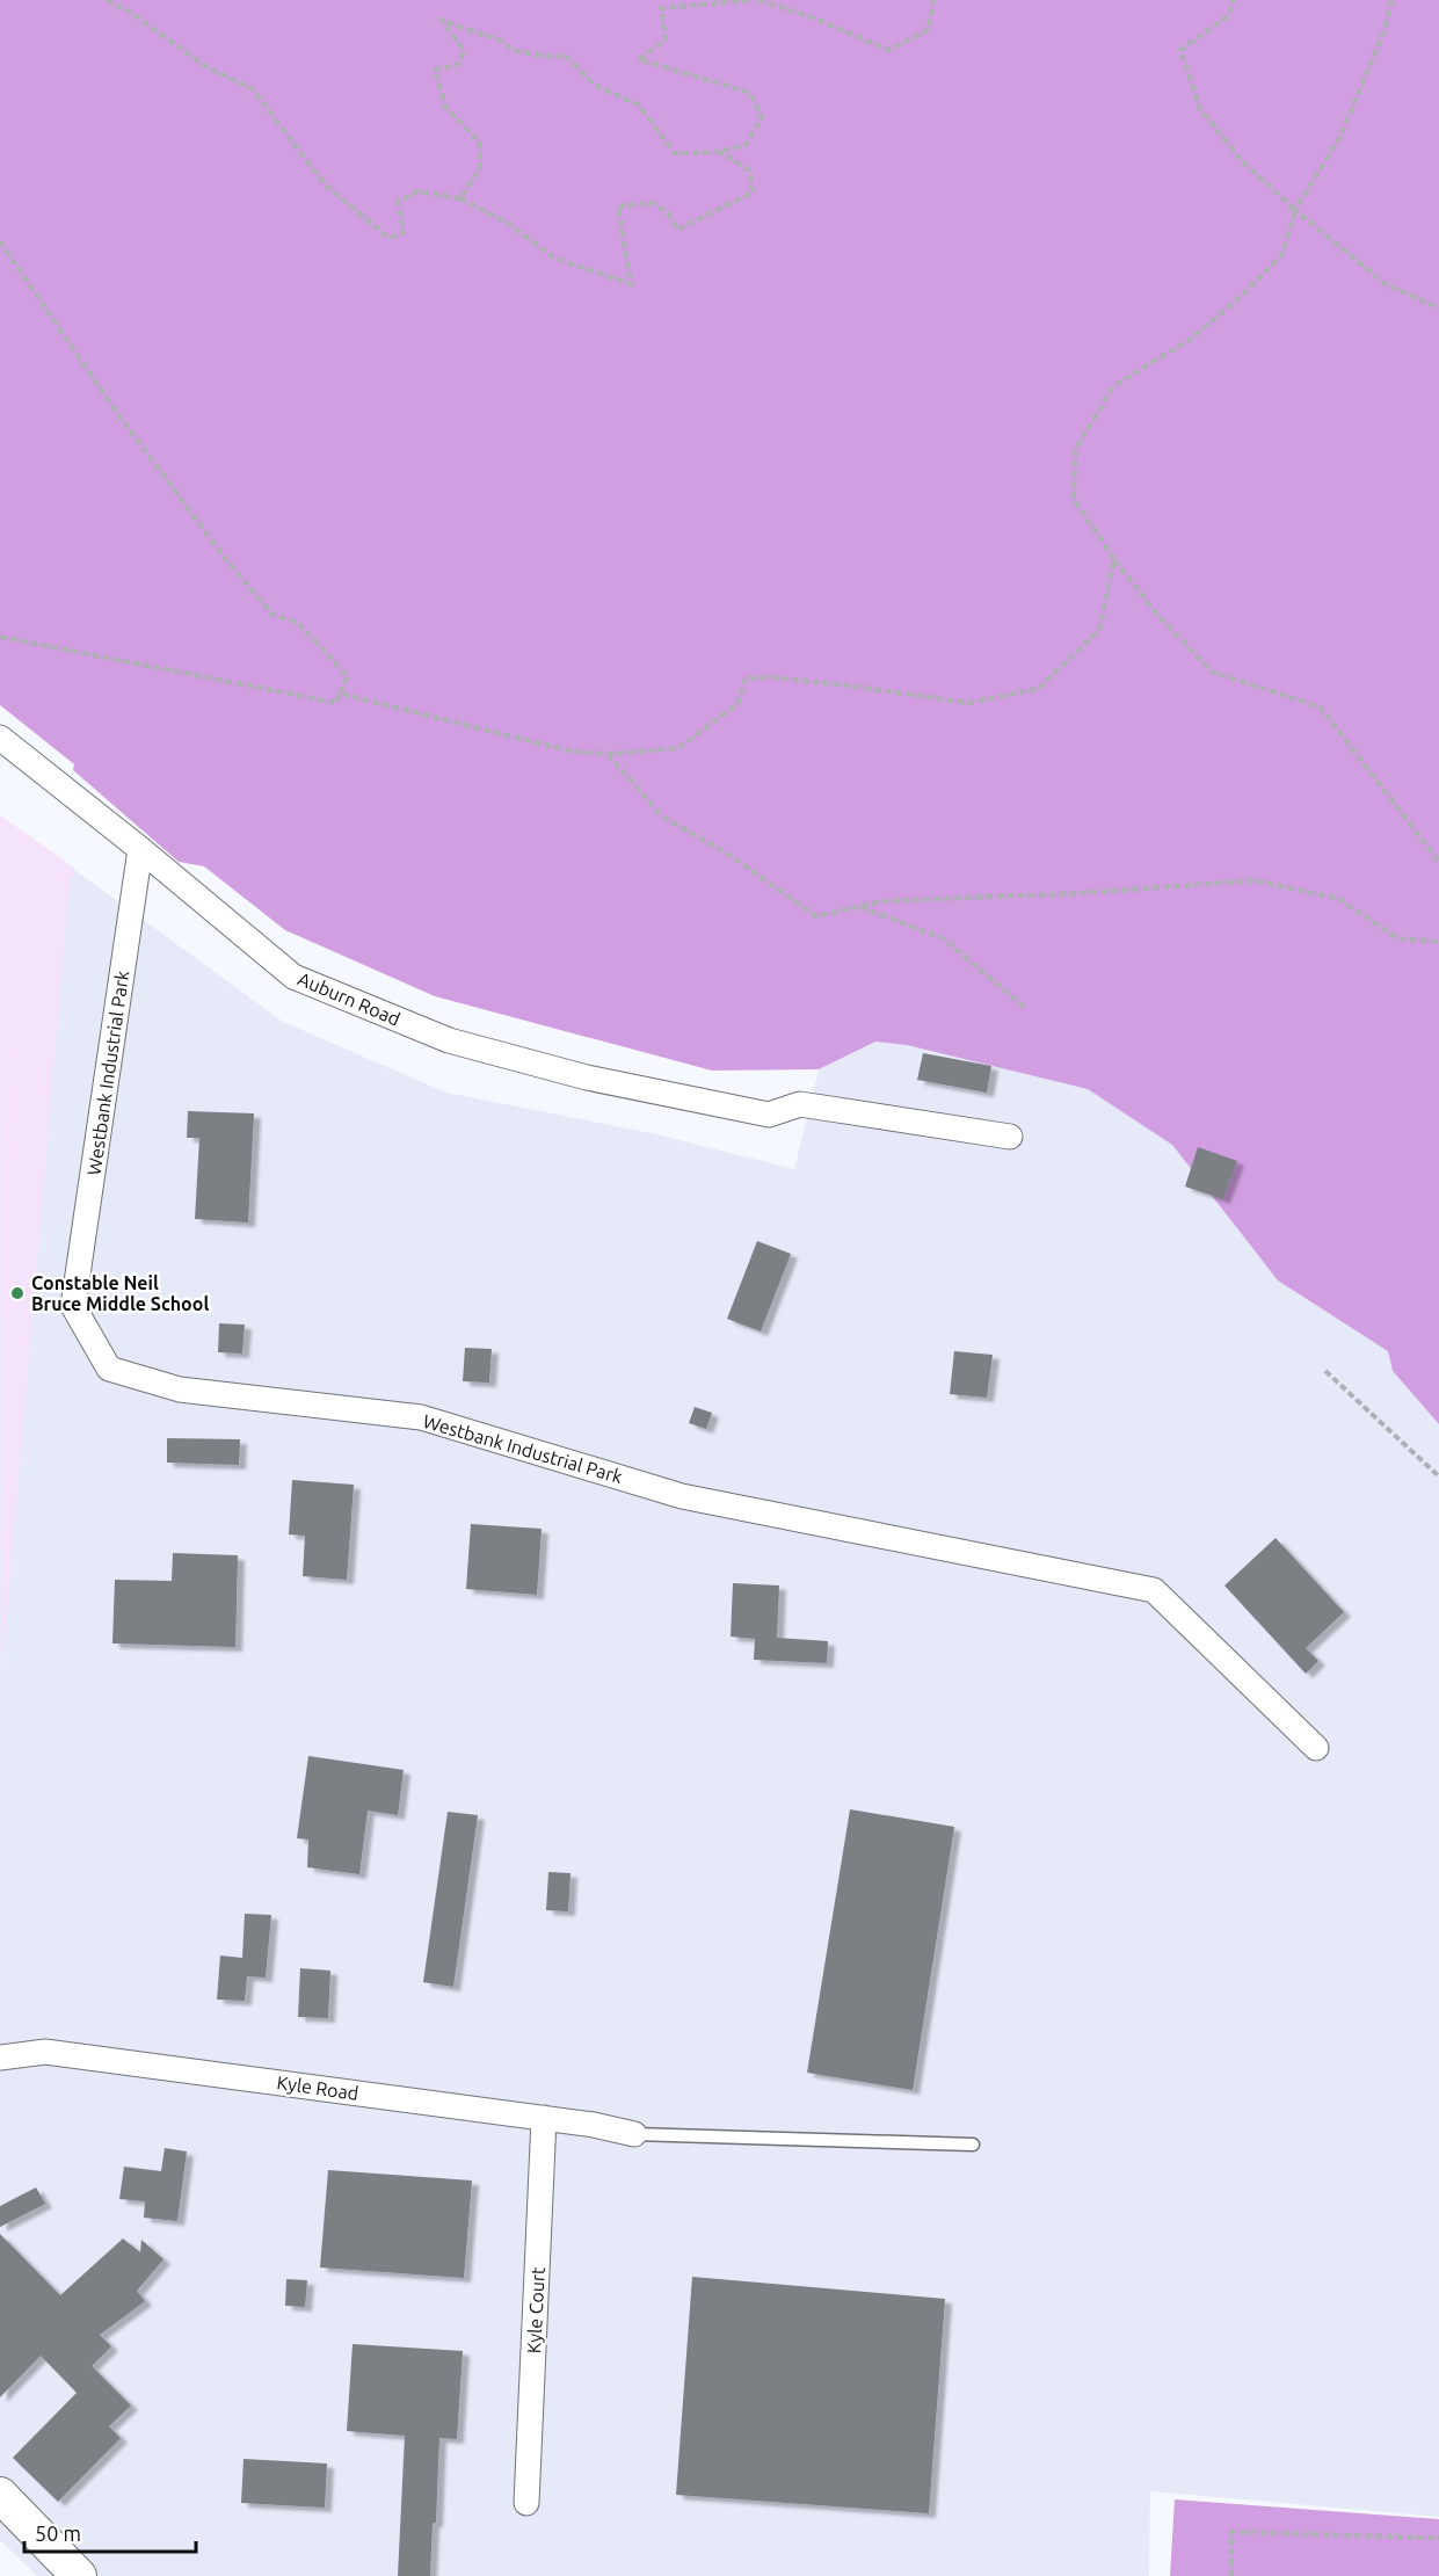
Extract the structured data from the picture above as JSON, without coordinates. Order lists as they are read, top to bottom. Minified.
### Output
{"streets":{"street":["Auburn Road","Westbank Industrial Park","Kyle Road","Kyle Court"]},"crossings":[["Auburn Road","Westbank Industrial Park"],["Kyle Road","Kyle Court"]],"places":["Constable Neil Bruce Middle School"],"scale_bar":"50 m"}
